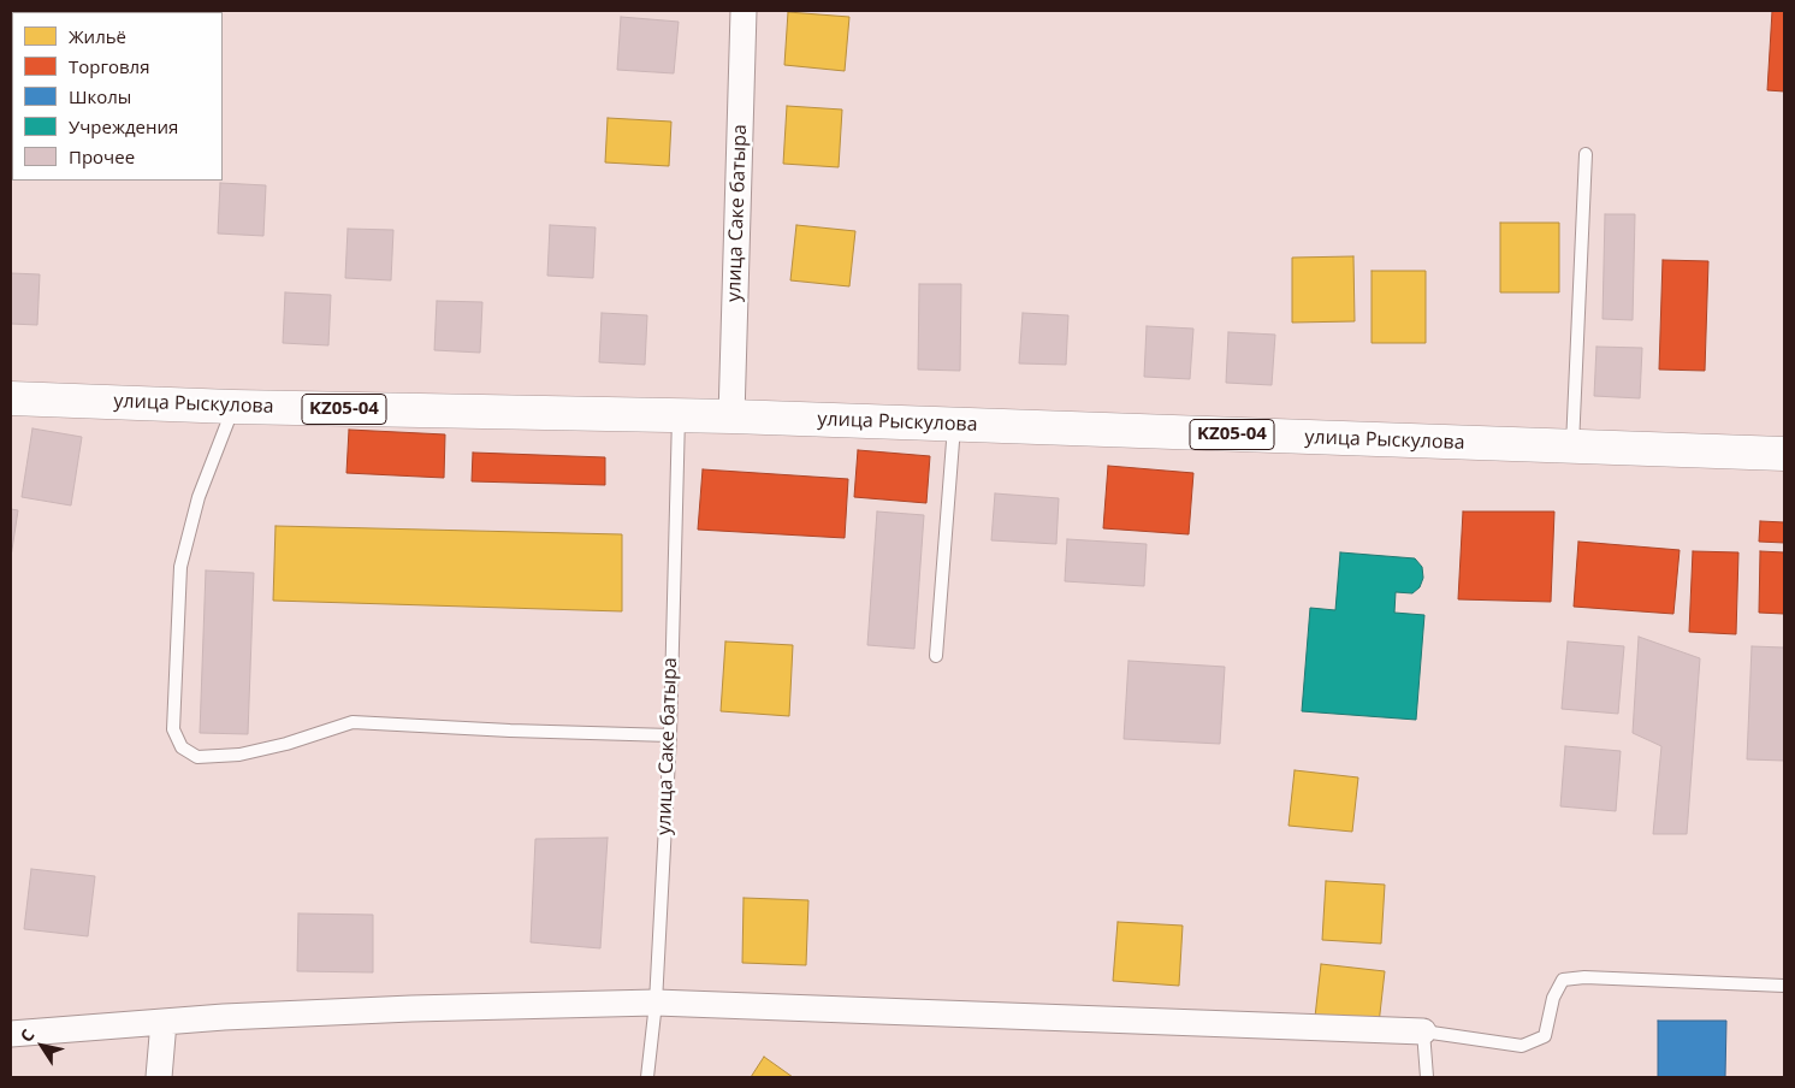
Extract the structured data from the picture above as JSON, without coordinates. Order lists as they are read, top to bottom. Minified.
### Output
{"streets":{"main road":["улица Рыскулова","KZ05-04"],"street":["улица Саке батыра"]},"crossings":[["улица Саке батыра","улица Рыскулова"]],"legend":["Жильё","Торговля","Школы","Учреждения","Прочее"],"north":"top left"}
